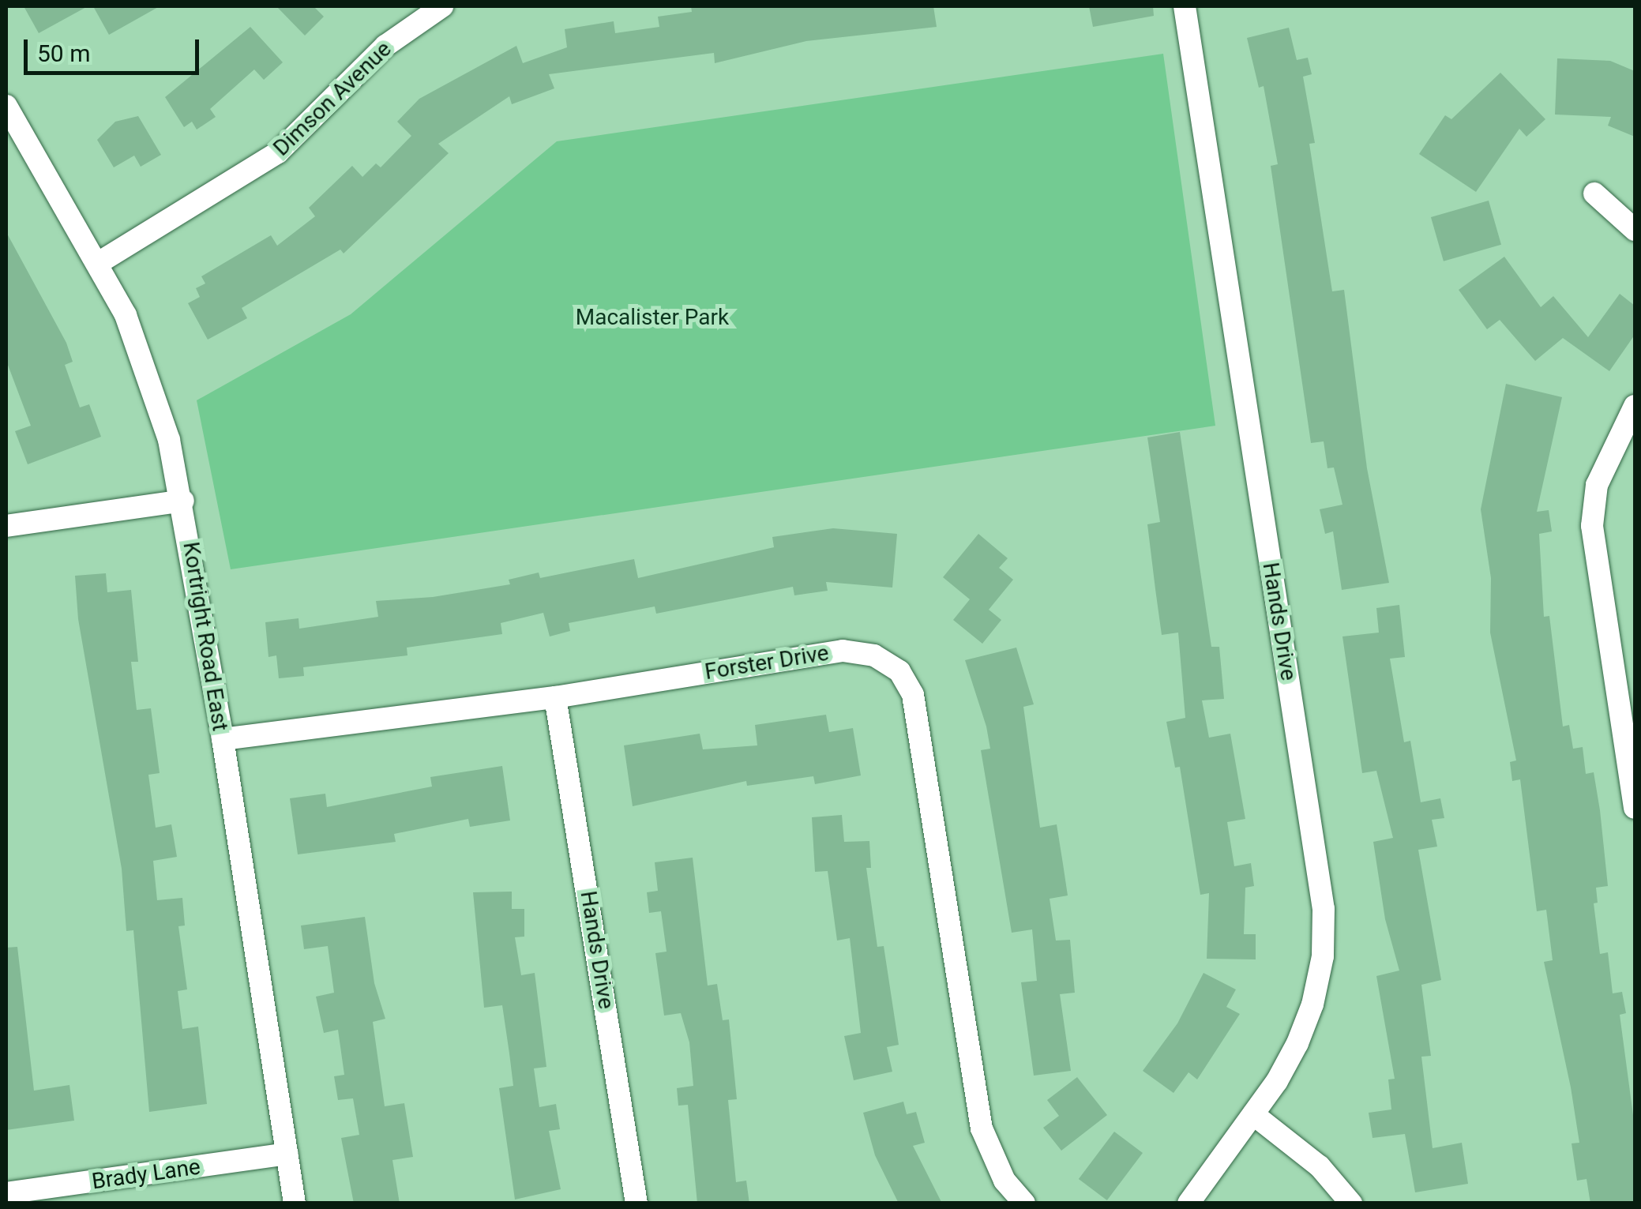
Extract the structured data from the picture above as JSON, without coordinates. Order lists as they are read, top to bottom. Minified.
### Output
{"streets":{"street":["Dimson Avenue","Hands Drive","Kortright Road East","Forster Drive","Brady Lane"]},"crossings":[["Dimson Avenue","Kortright Road East"],["Hands Drive","Forster Drive"],["Kortright Road East","Forster Drive"],["Kortright Road East","Brady Lane"]],"parks":["Macalister Park"],"scale_bar":"50 m"}
